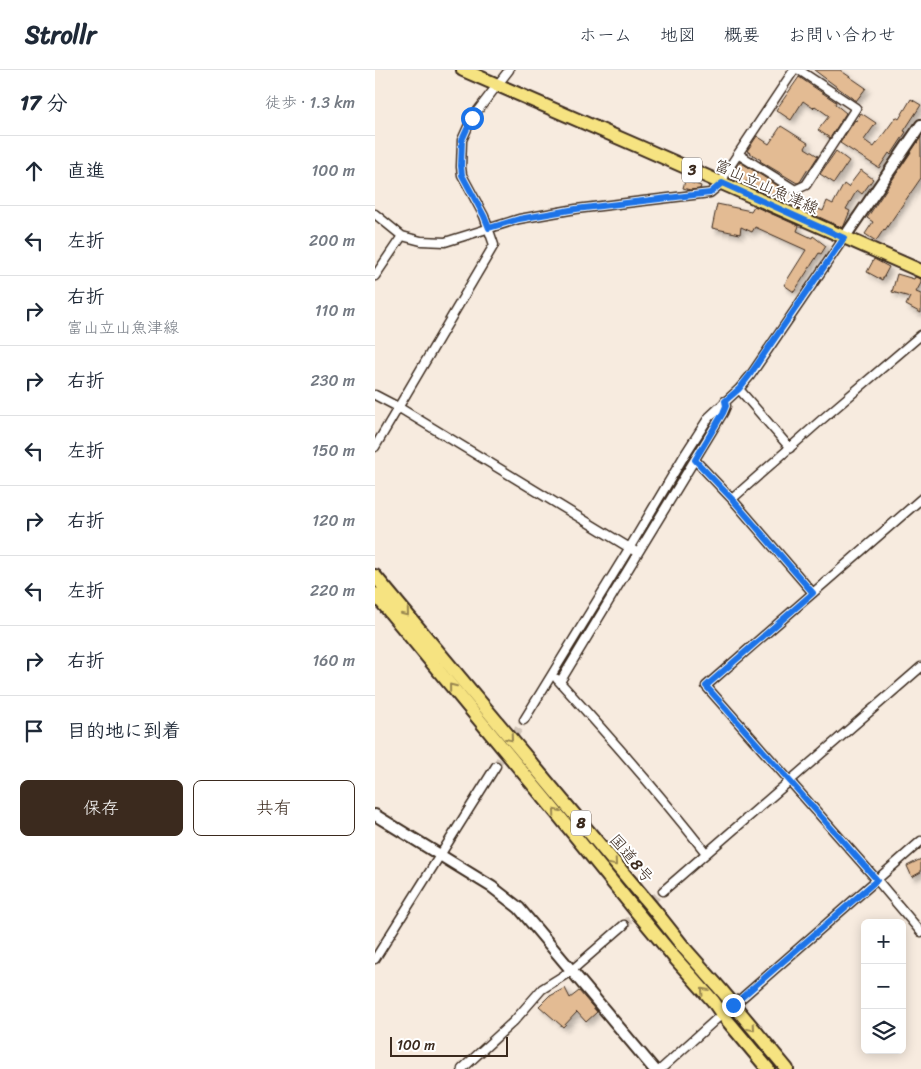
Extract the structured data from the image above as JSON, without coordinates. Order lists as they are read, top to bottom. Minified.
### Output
{"streets":{"main road":["3","富山立山魚津線","8","国道8号"]},"scale_bar":"100 m","page":{"header":"Strollr","nav":["ホーム","地図","概要","お問い合わせ"],"heading":["17 分","徒歩 · 1.3 km"],"list":[["直進","100 m"],["左折","200 m"],["右折","富山立山魚津線","110 m"],["右折","230 m"],["左折","150 m"],["右折","120 m"],["左折","220 m"],["右折","160 m"],"目的地に到着"],"buttons":["保存","共有"],"map_buttons":["+","−"],"scale":"100 m"}}
